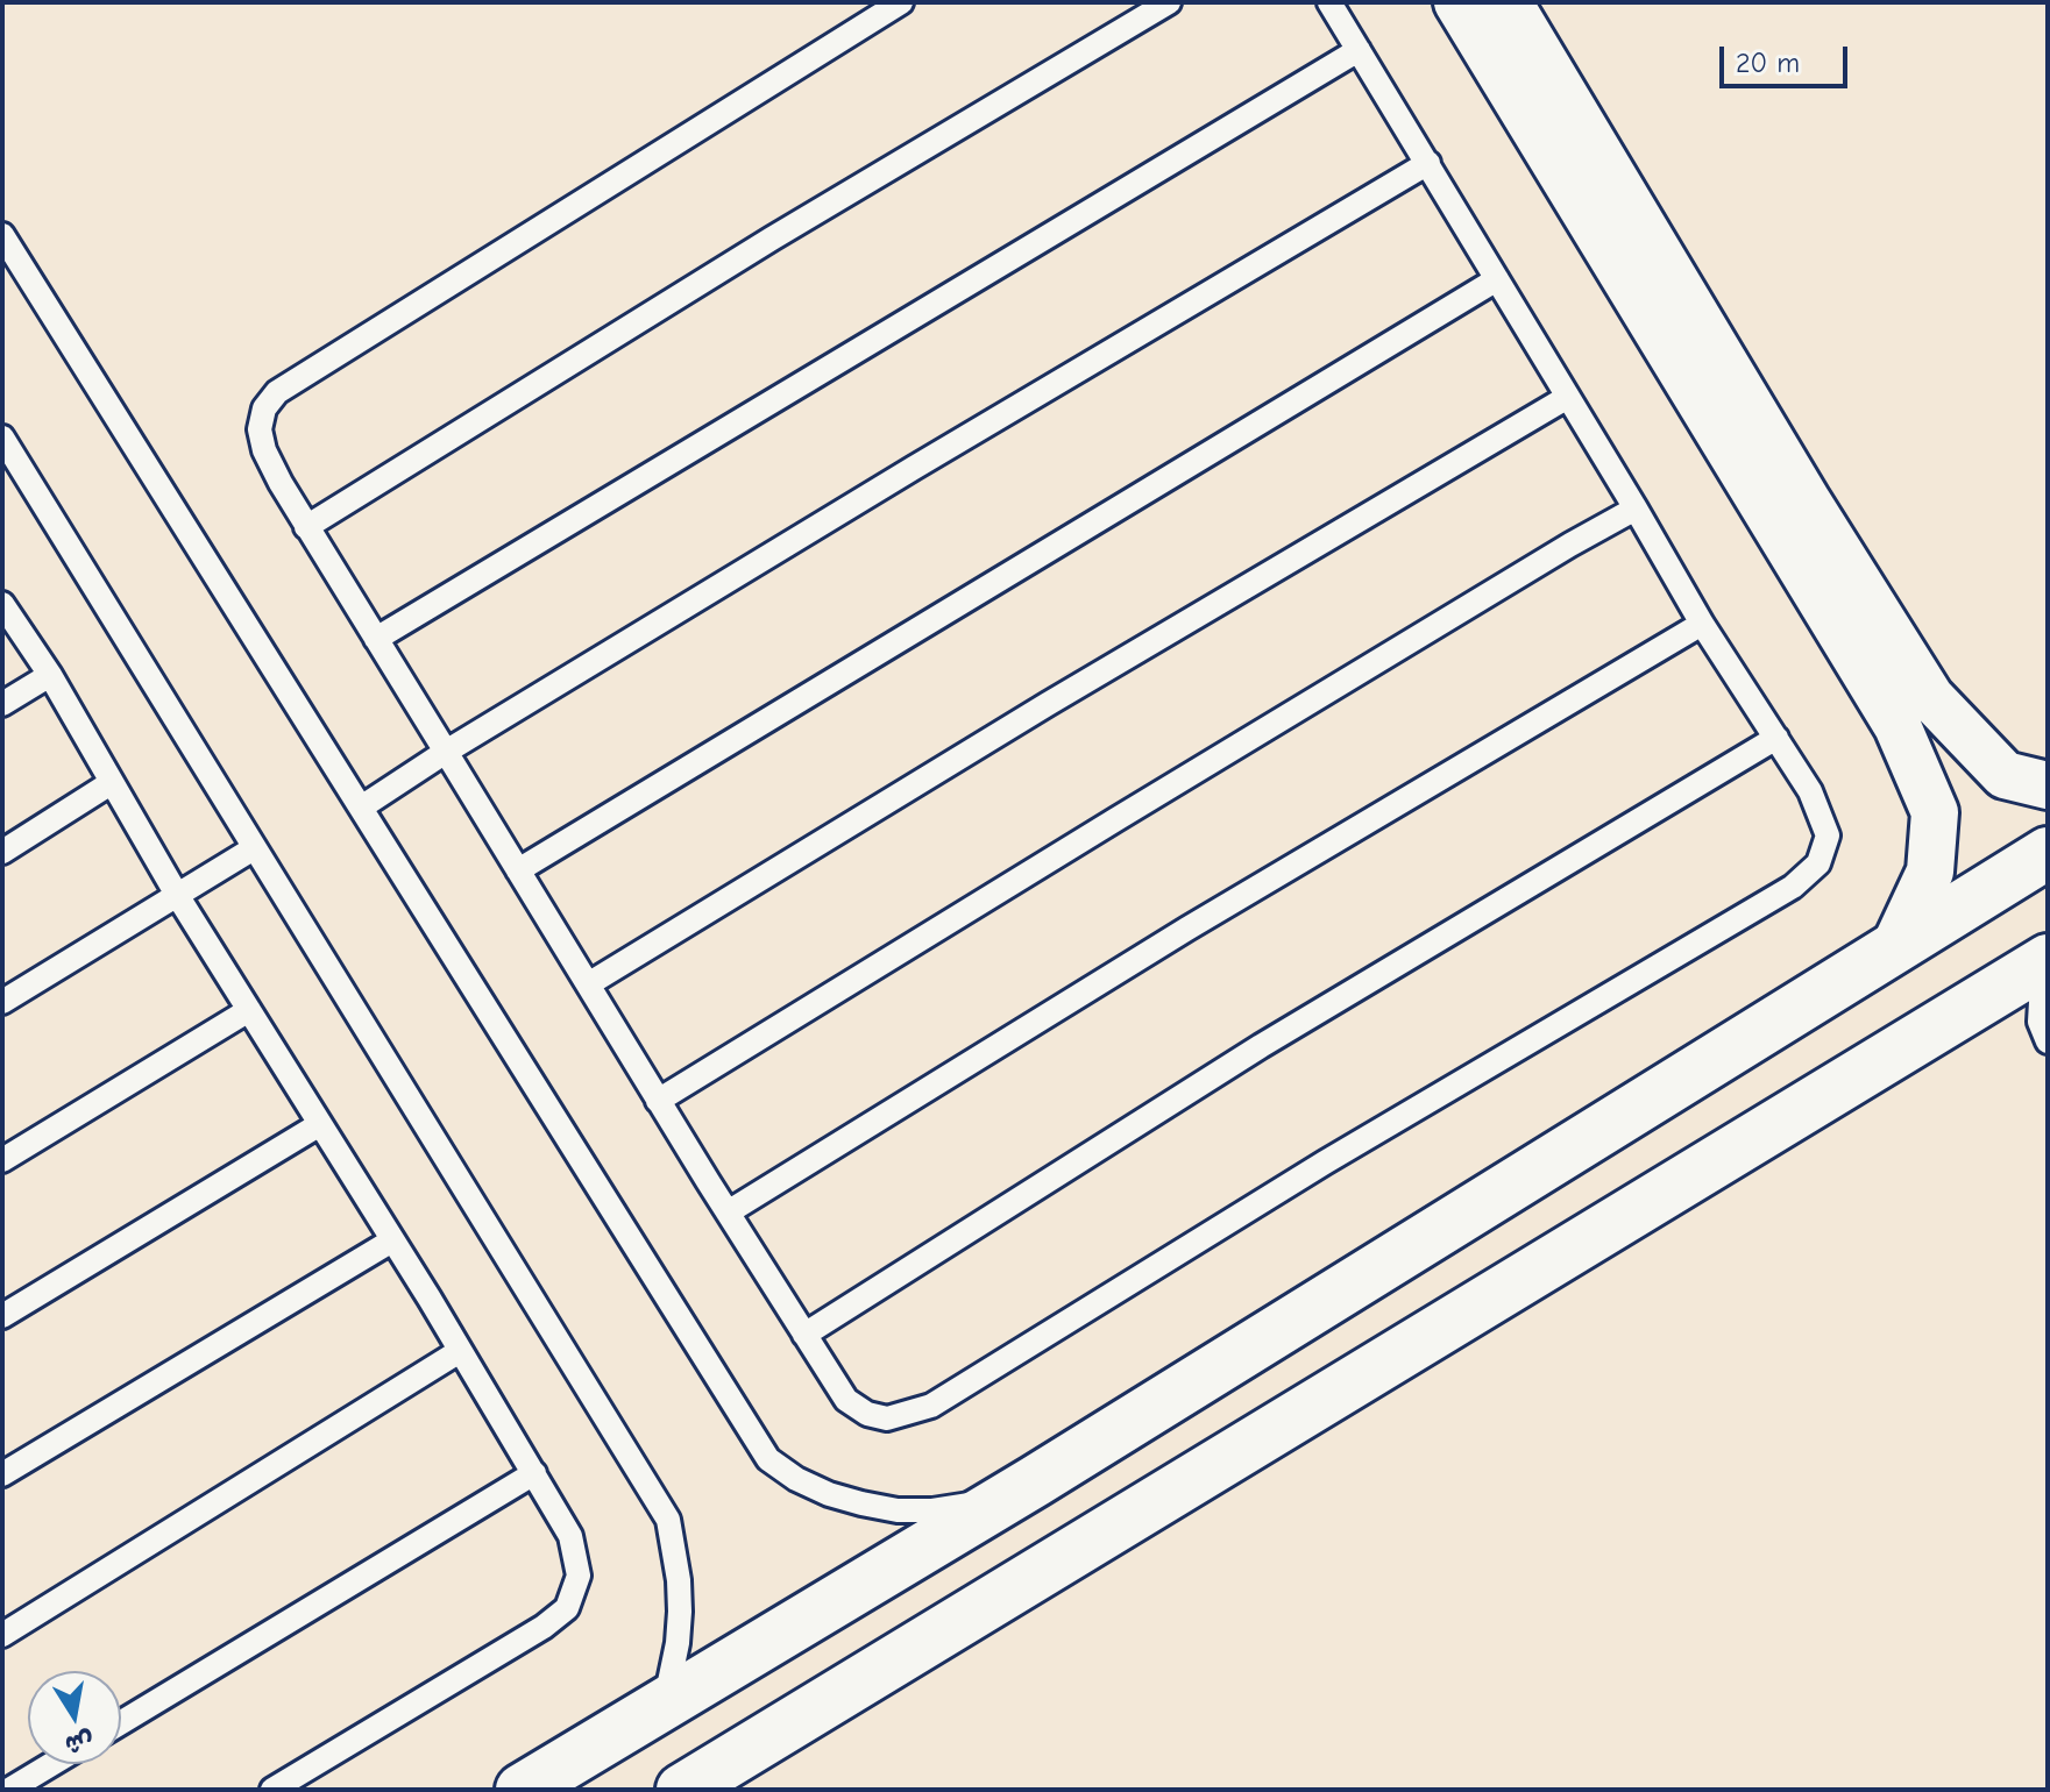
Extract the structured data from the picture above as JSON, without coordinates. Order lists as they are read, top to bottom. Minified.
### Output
{"scale_bar":"20 m","north":"bottom"}
